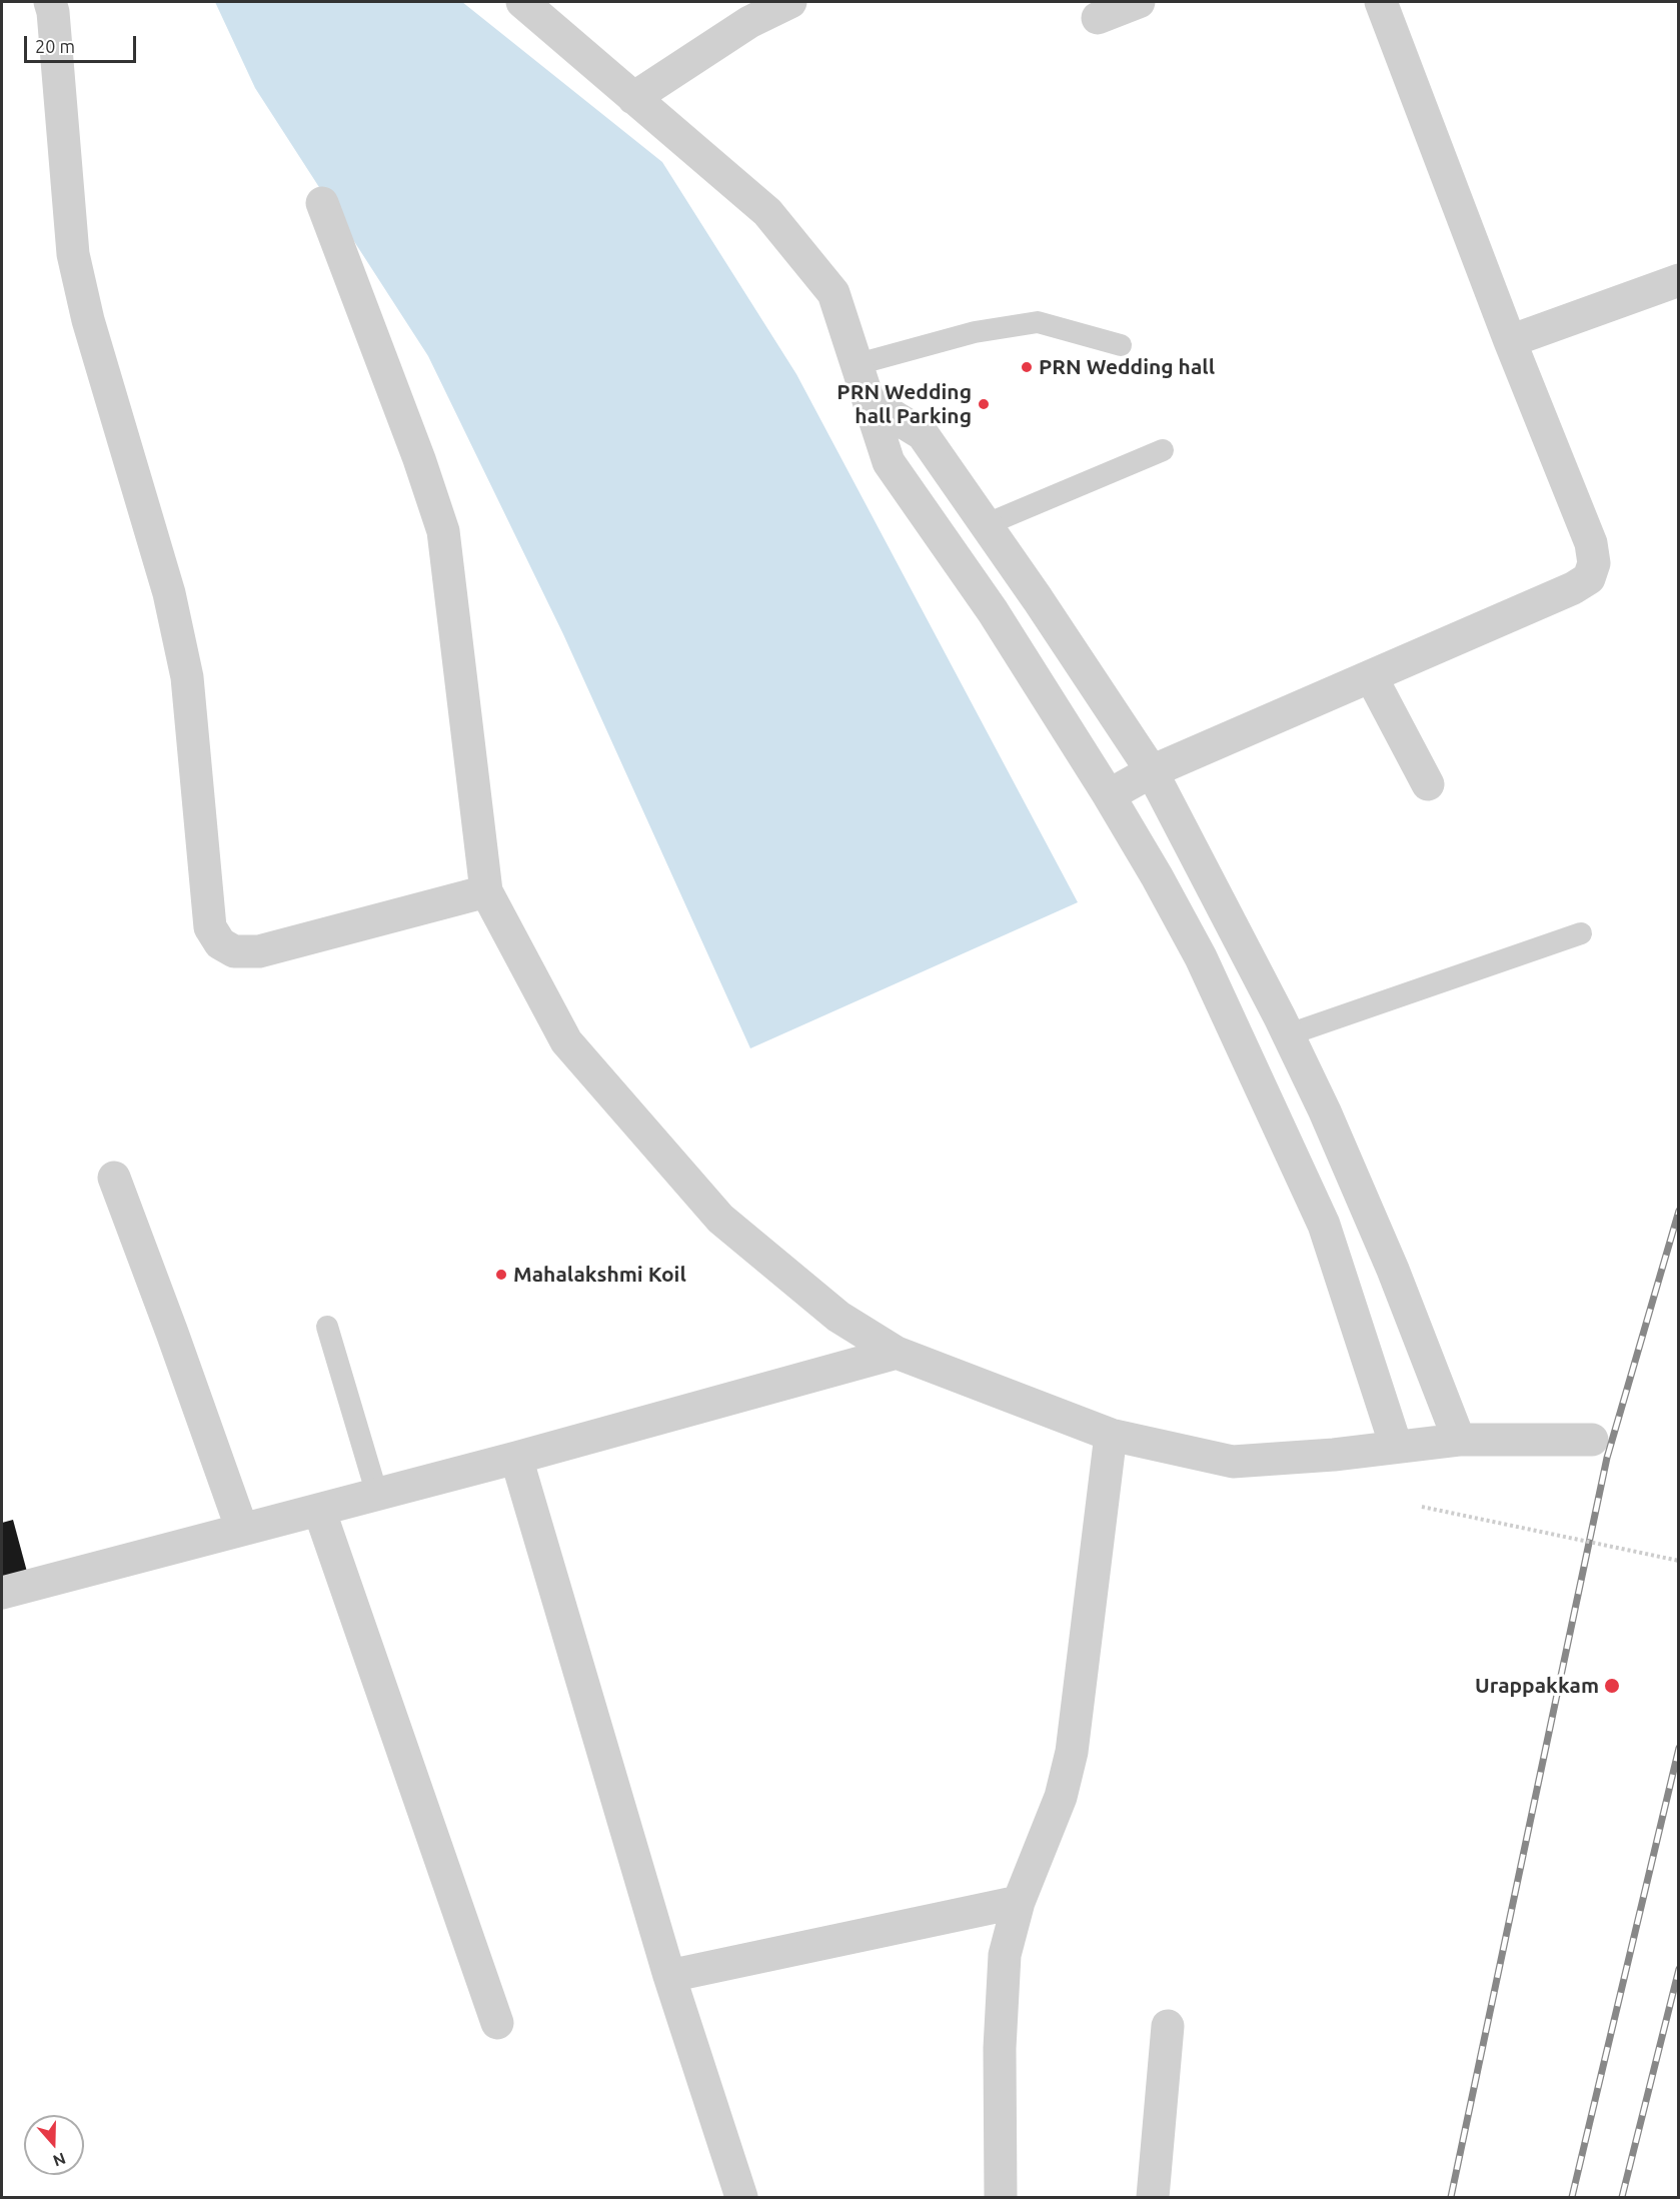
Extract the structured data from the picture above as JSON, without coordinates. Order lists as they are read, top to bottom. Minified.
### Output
{"places":["PRN Wedding hall","PRN Wedding hall Parking","Mahalakshmi Koil","Urappakkam"],"scale_bar":"20 m","north":"bottom"}
